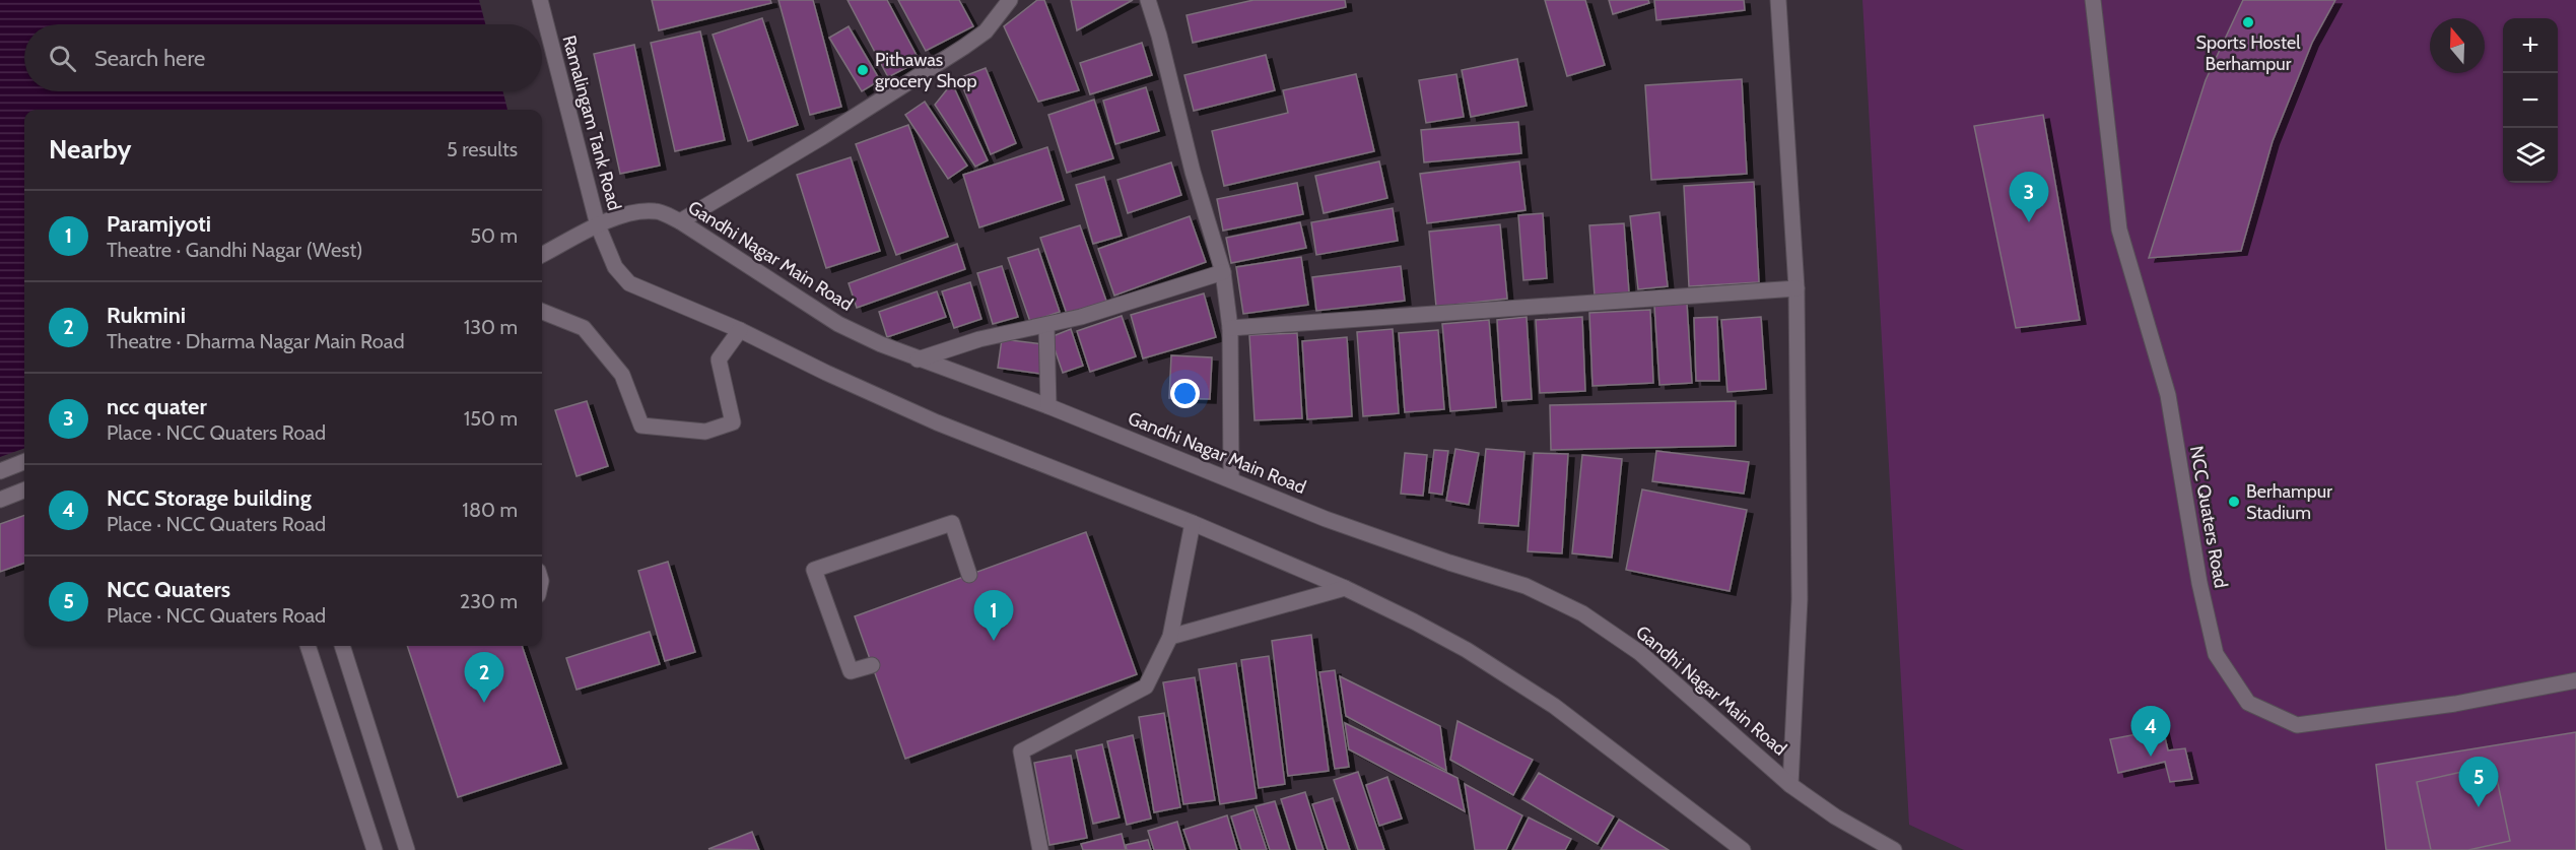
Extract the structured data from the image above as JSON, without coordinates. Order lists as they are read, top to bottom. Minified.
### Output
{"streets":{"street":["Ramalingam Tank Road","Gandhi Nagar Main Road","NCC Quaters Road"]},"crossings":[["Ramalingam Tank Road","Gandhi Nagar Main Road"]],"places":["Sports Hostel Berhampur","Pithawas grocery Shop","Berhampur Stadium"],"north":"top","page":{"map_buttons":["+","−"],"search":"Search here","heading":["Nearby","5 results"],"pins":["3","1","2","4","5"],"list":[{"mark":"1","name":"Paramjyoti","note":"Theatre · Gandhi Nagar (West)","value":"50 m"},{"mark":"2","name":"Rukmini","note":"Theatre · Dharma Nagar Main Road","value":"130 m"},{"mark":"3","name":"ncc quater","note":"Place · NCC Quaters Road","value":"150 m"},{"mark":"4","name":"NCC Storage building","note":"Place · NCC Quaters Road","value":"180 m"},{"mark":"5","name":"NCC Quaters","note":"Place · NCC Quaters Road","value":"230 m"}]}}
